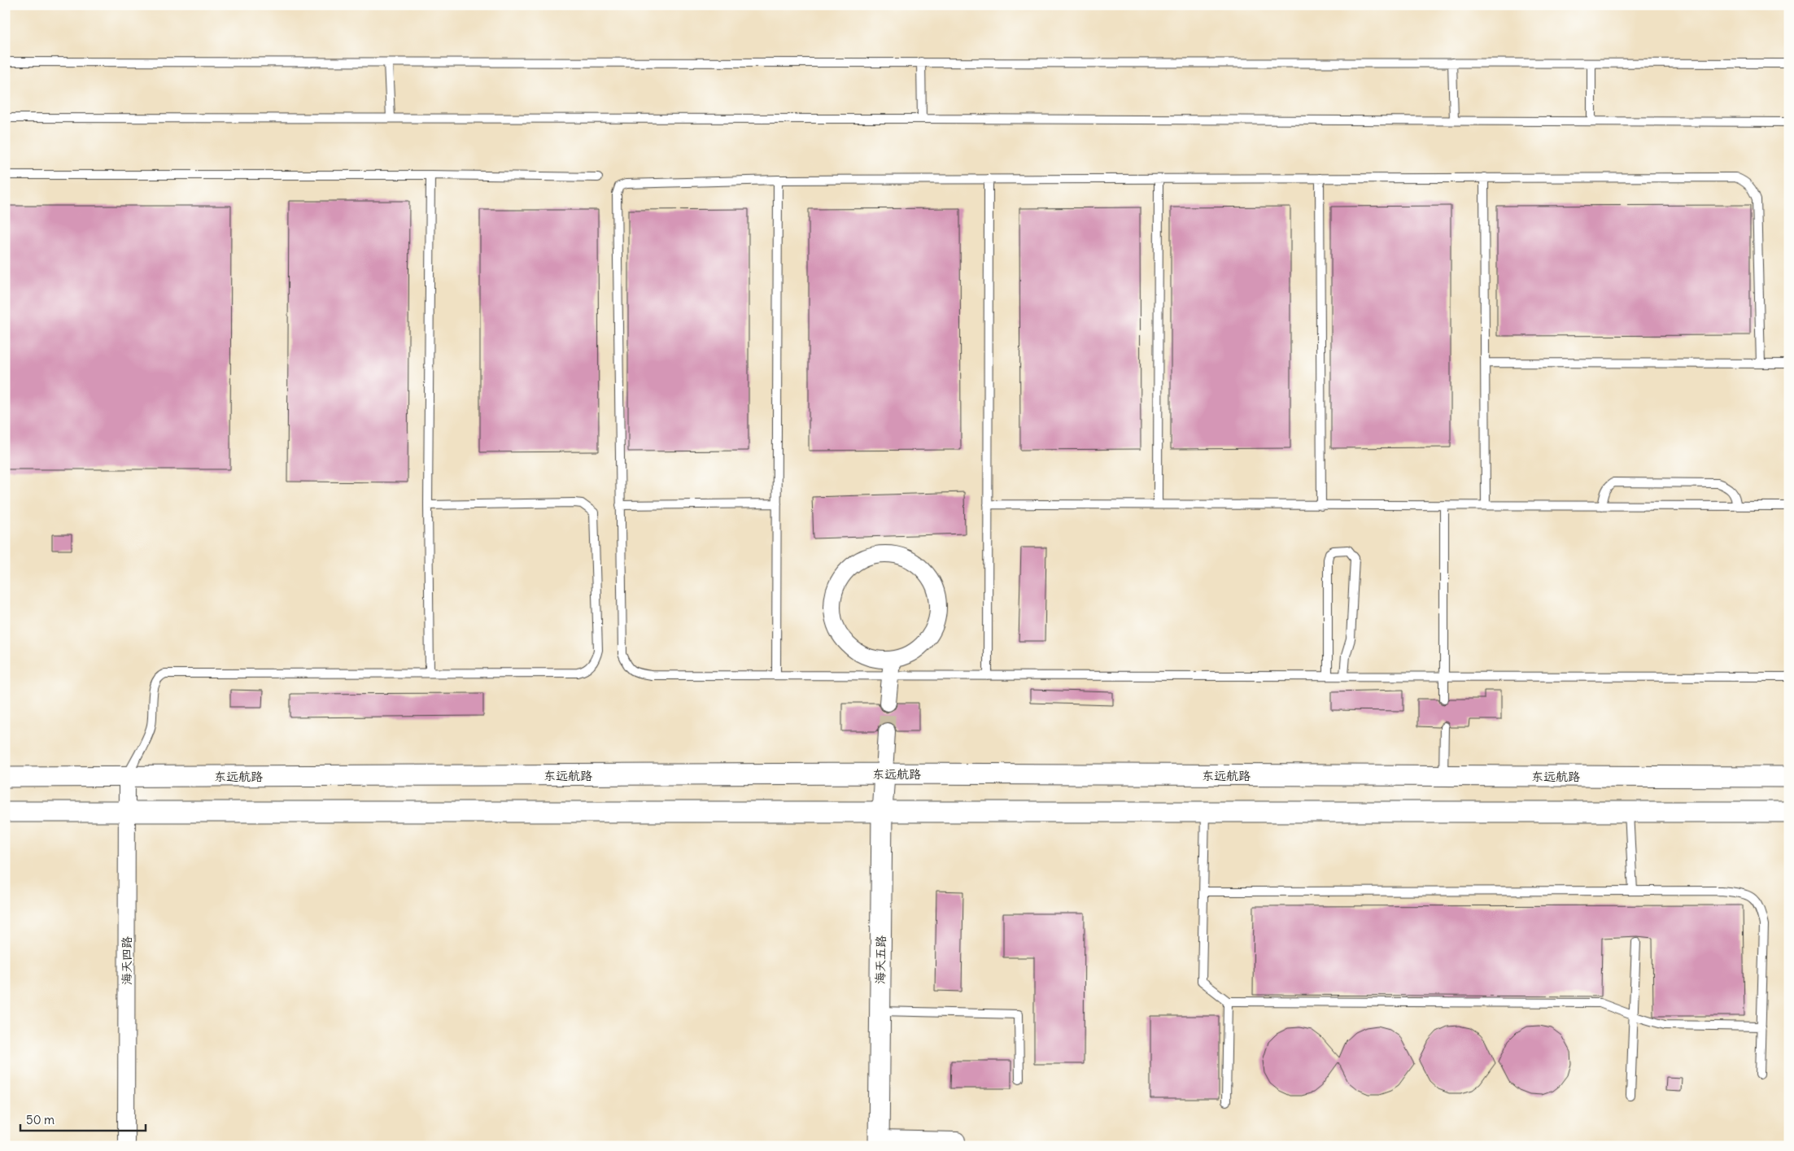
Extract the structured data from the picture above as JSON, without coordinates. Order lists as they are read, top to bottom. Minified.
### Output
{"streets":{"street":["东远航路","海天五路","海天四路"]},"crossings":[["东远航路","海天五路"],["东远航路","海天四路"]],"scale_bar":"50 m"}
